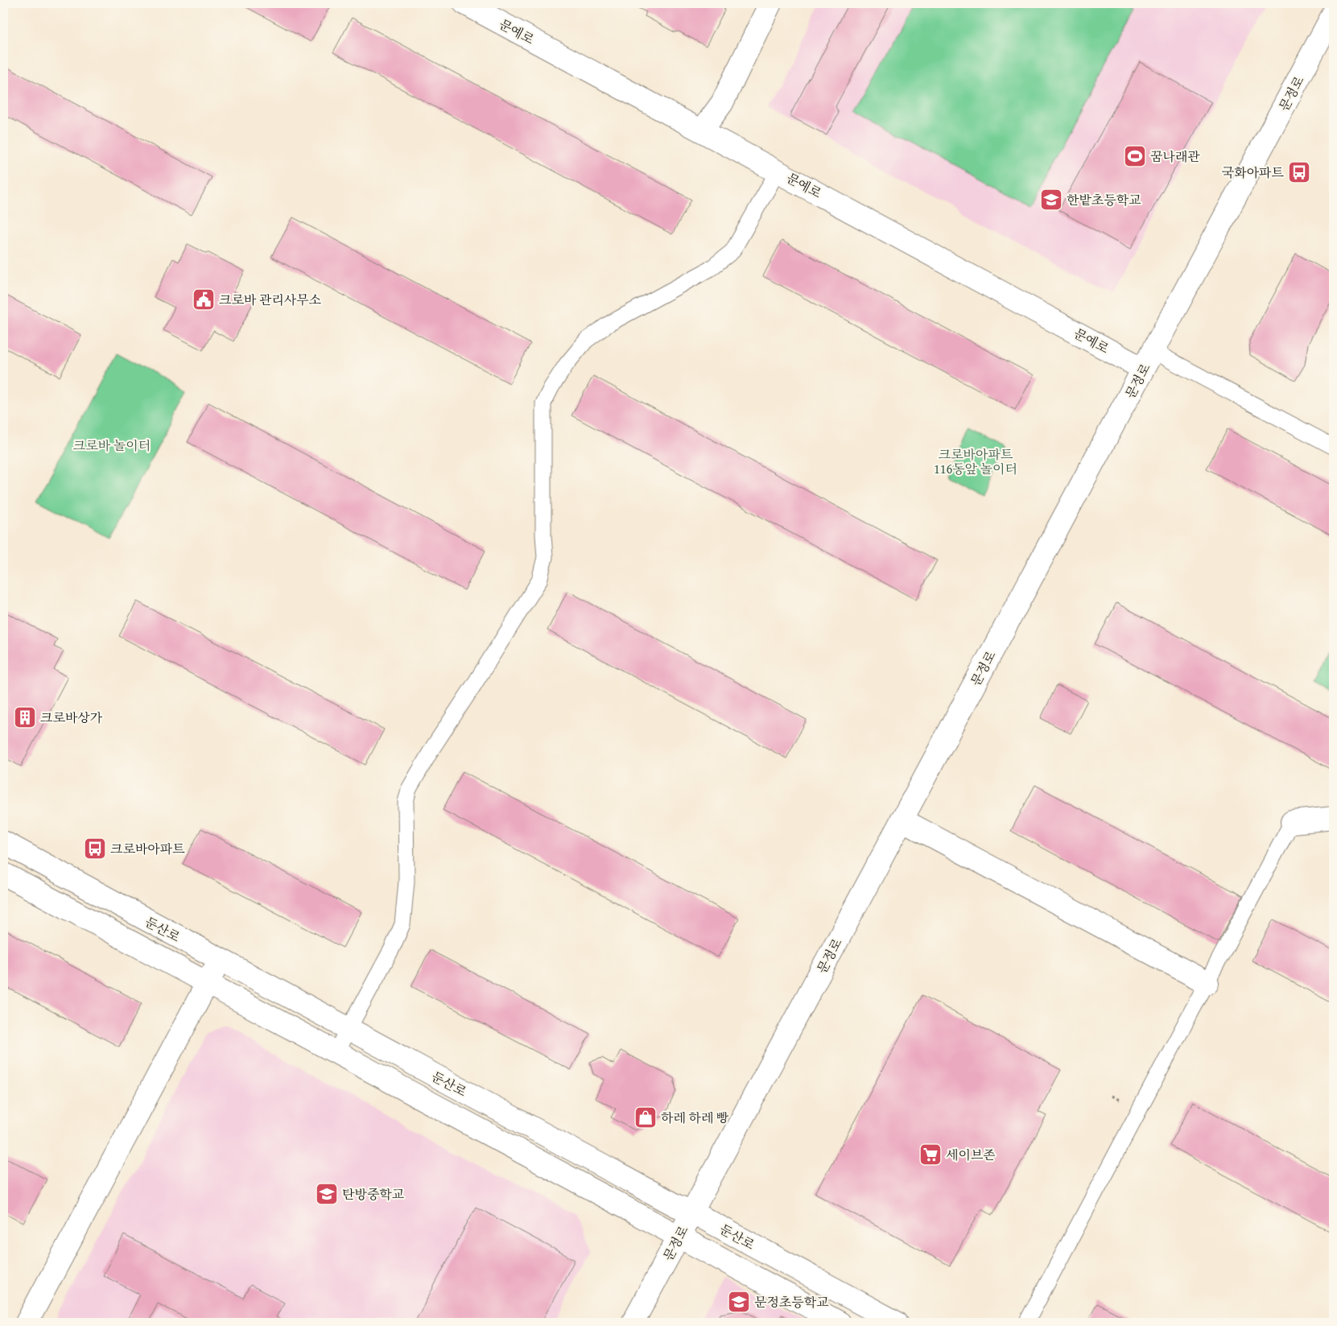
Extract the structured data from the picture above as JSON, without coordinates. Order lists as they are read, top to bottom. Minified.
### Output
{"streets":{"main road":["문예로","문정로","둔산로"]},"crossings":[["문예로","문정로"],["문정로","둔산로"]],"parks":["크로바 놀이터","크로바아파트 116동앞 놀이터"],"places":{"sports":["꿈나래관"],"bus stop":["국화아파트","크로바아파트"],"school or university":["한밭초등학교","탄방중학교","문정초등학교"],"public building":["크로바 관리사무소"],"building":["크로바상가"],"shop":["하레 하레 빵"],"supermarket":["세이브존"]}}
